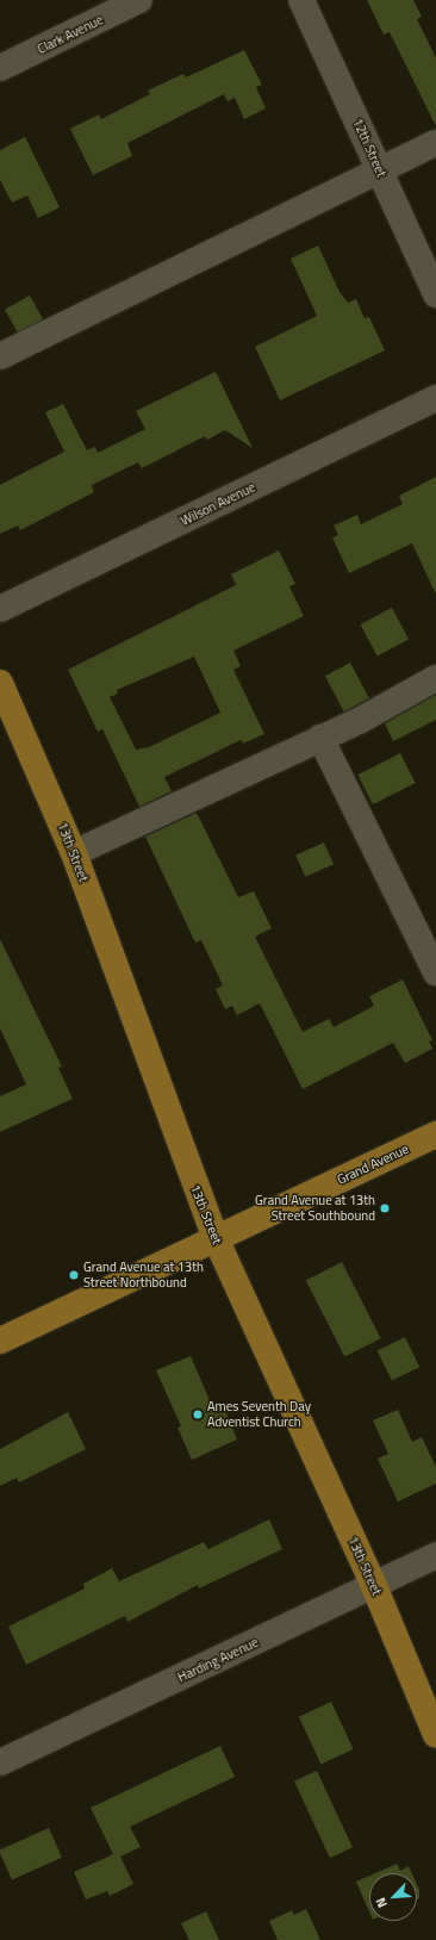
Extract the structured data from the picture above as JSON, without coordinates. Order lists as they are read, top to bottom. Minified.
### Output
{"streets":{"main road":["13th Street","Grand Avenue"],"street":["Clark Avenue","12th Street","Wilson Avenue","Harding Avenue"]},"crossings":[["13th Street","Grand Avenue"],["13th Street","Harding Avenue"]],"places":["Grand Avenue at 13th Street Southbound","Grand Avenue at 13th Street Northbound","Ames Seventh Day Adventist Church"],"north":"bottom left"}
